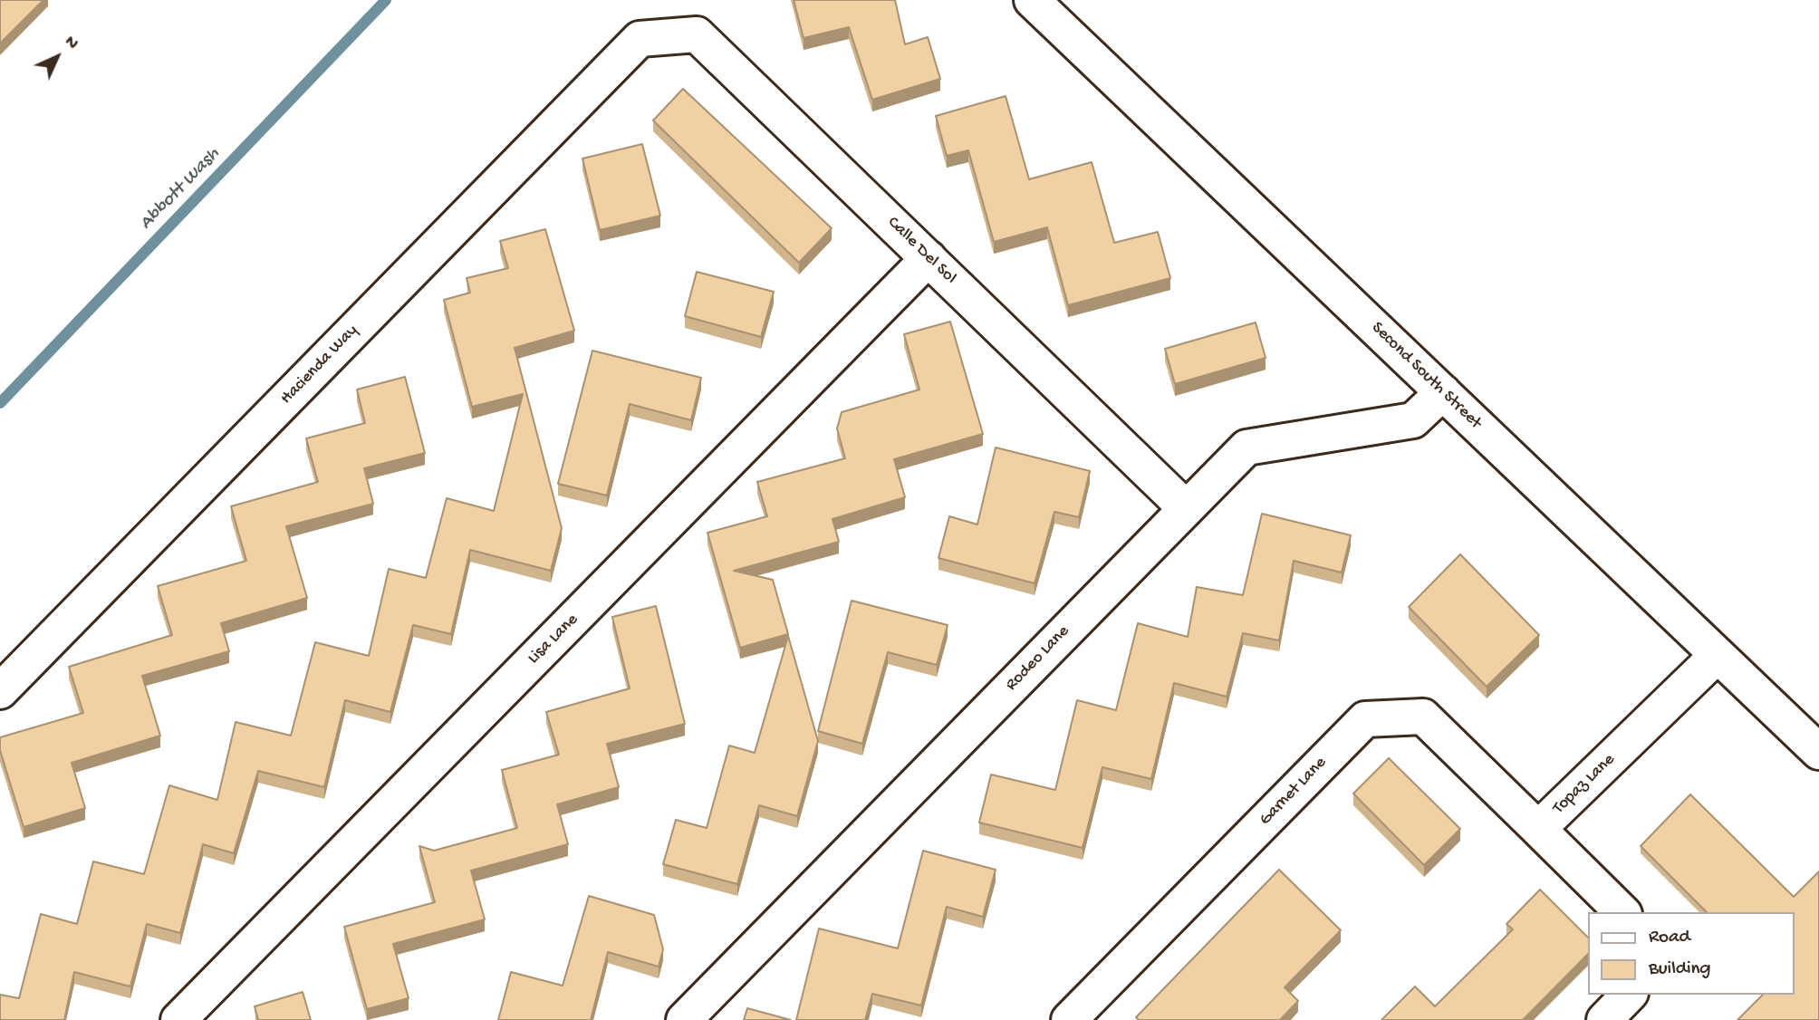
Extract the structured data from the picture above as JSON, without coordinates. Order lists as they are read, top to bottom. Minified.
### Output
{"streets":{"street":["Calle Del Sol","Hacienda Way","Second South Street","Lisa Lane","Rodeo Lane","Topaz Lane","Garnet Lane"]},"crossings":[["Calle Del Sol","Hacienda Way"],["Calle Del Sol","Lisa Lane"],["Calle Del Sol","Rodeo Lane"],["Second South Street","Rodeo Lane"],["Second South Street","Topaz Lane"],["Topaz Lane","Garnet Lane"]],"water":["Abbott Wash"],"legend":["Road","Building"],"north":"top right"}
